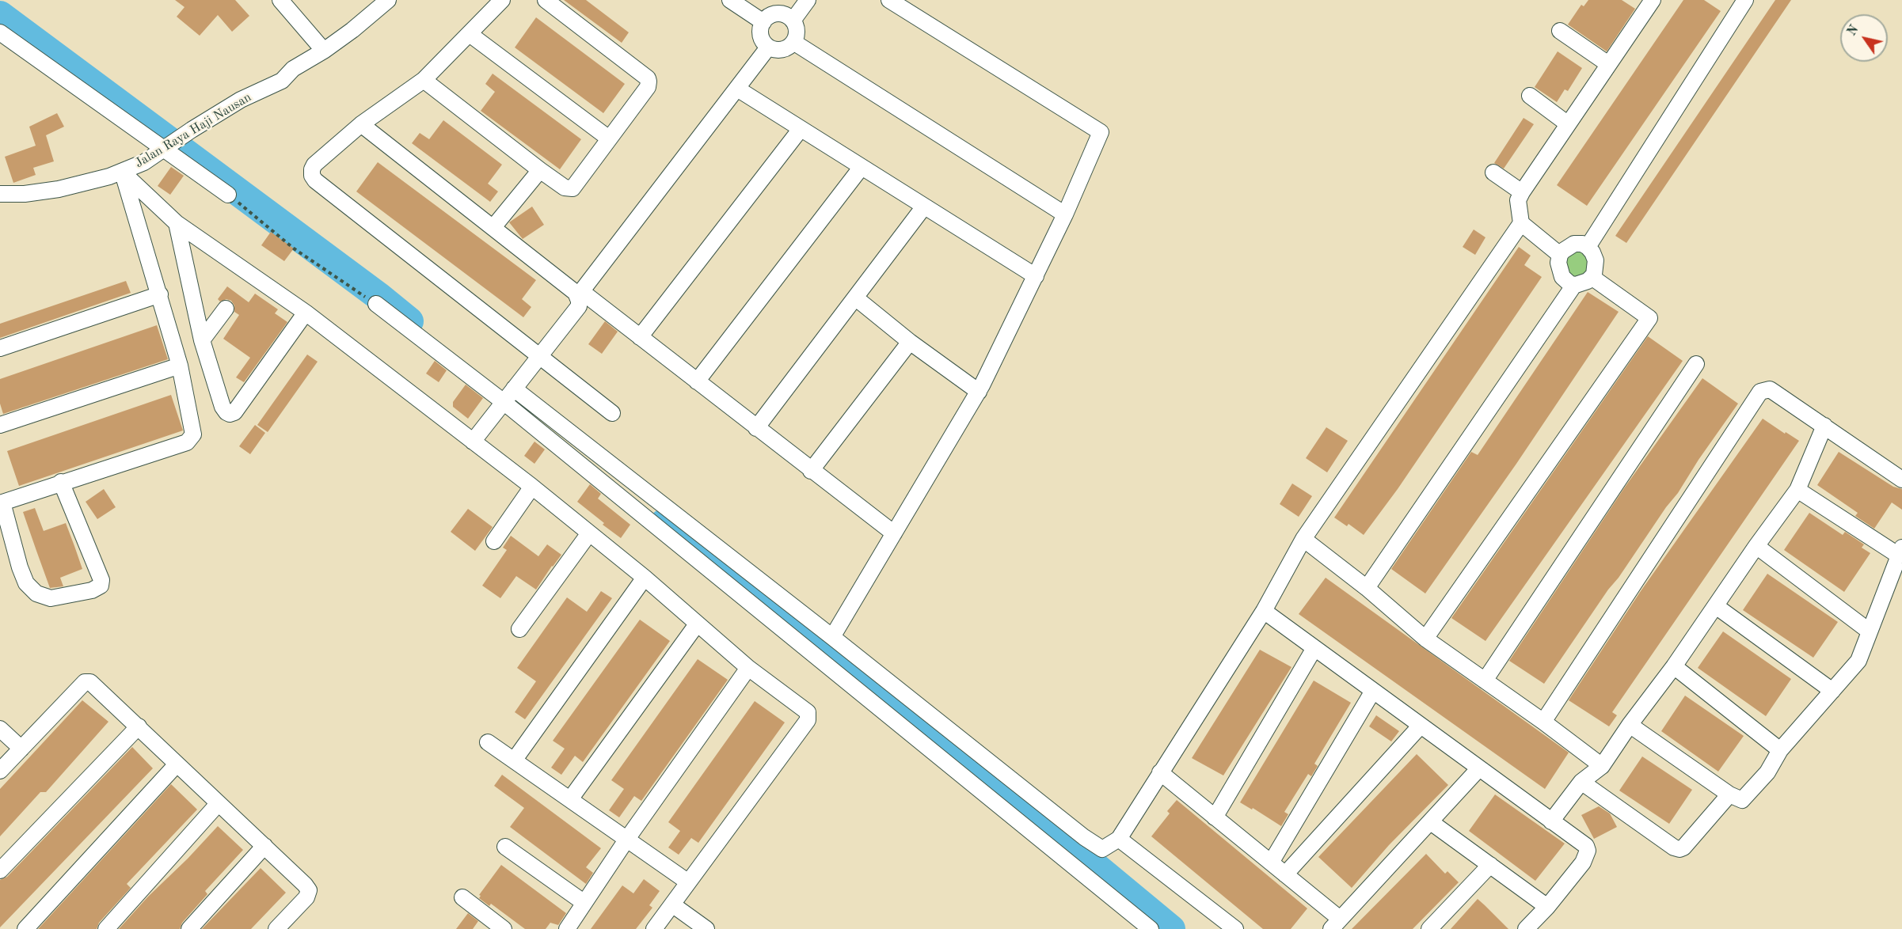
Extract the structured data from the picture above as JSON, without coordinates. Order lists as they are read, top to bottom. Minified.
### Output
{"streets":{"street":["Jalan Raya Haji Nausan"]},"north":"top left"}
